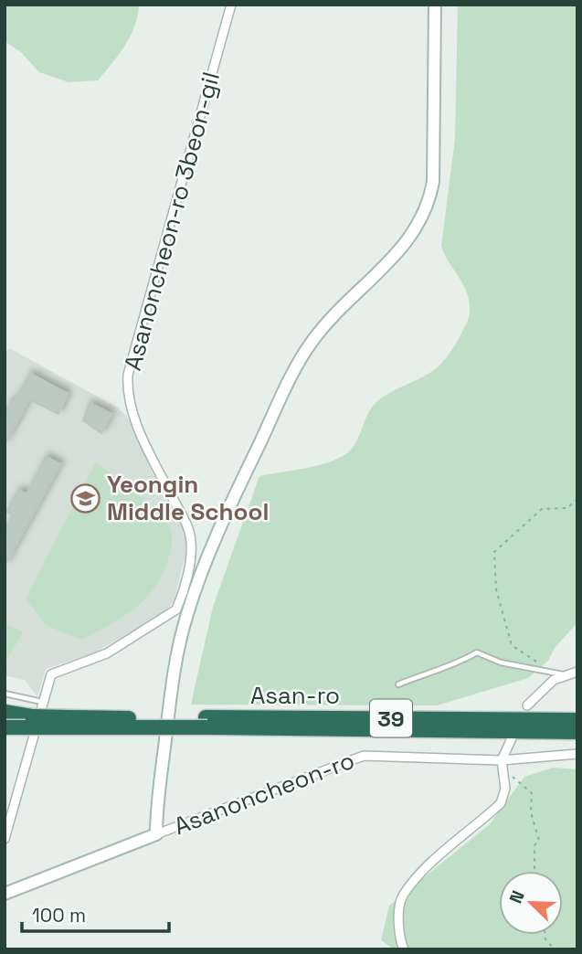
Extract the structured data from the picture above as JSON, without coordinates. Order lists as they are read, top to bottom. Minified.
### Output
{"streets":{"highway":["Asan-ro","39"],"main road":["Asanoncheon-ro"],"street":["Asanoncheon-ro 3beon-gil"]},"crossings":[["Asanoncheon-ro 3beon-gil","Asanoncheon-ro"],["Asan-ro","39"]],"places":{"school or university":["Yeongin Middle School"]},"scale_bar":"100 m","north":"top left"}
